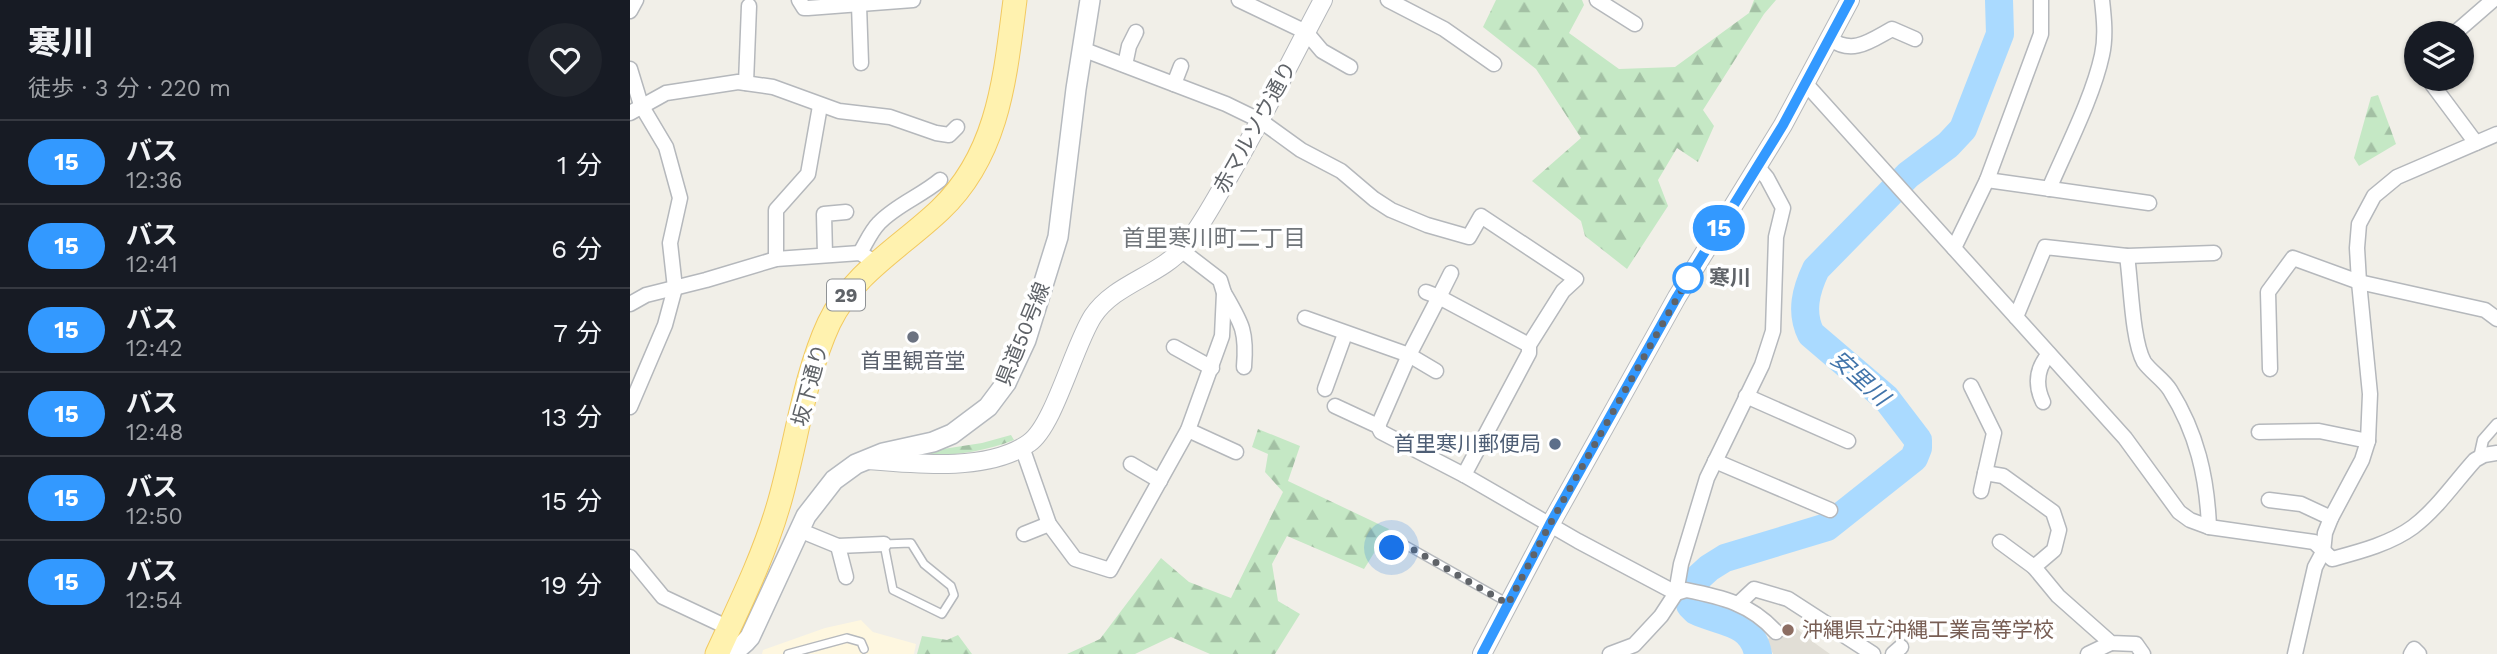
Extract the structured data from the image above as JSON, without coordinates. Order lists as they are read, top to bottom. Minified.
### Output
{"streets":{"main road":["29","県道50号線","坂下通り"],"street":["赤マルソウ通り"]},"crossings":[["赤マルソウ通り","県道50号線"],["県道50号線","坂下通り"]],"districts":["首里寒川町二丁目"],"water":["安里川"],"places":["寒川","首里観音堂","首里寒川郵便局","沖縄県立沖縄工業高等学校"],"lines":["bus line 15"],"page":{"heading":["寒川","徒歩 · 3 分 · 220 m"],"on_map":"15","list":[{"mark":"15","name":"バス","note":"12:36","value":"1 分"},{"mark":"15","name":"バス","note":"12:41","value":"6 分"},{"mark":"15","name":"バス","note":"12:42","value":"7 分"},{"mark":"15","name":"バス","note":"12:48","value":"13 分"},{"mark":"15","name":"バス","note":"12:50","value":"15 分"},{"mark":"15","name":"バス","note":"12:54","value":"19 分"}]}}
